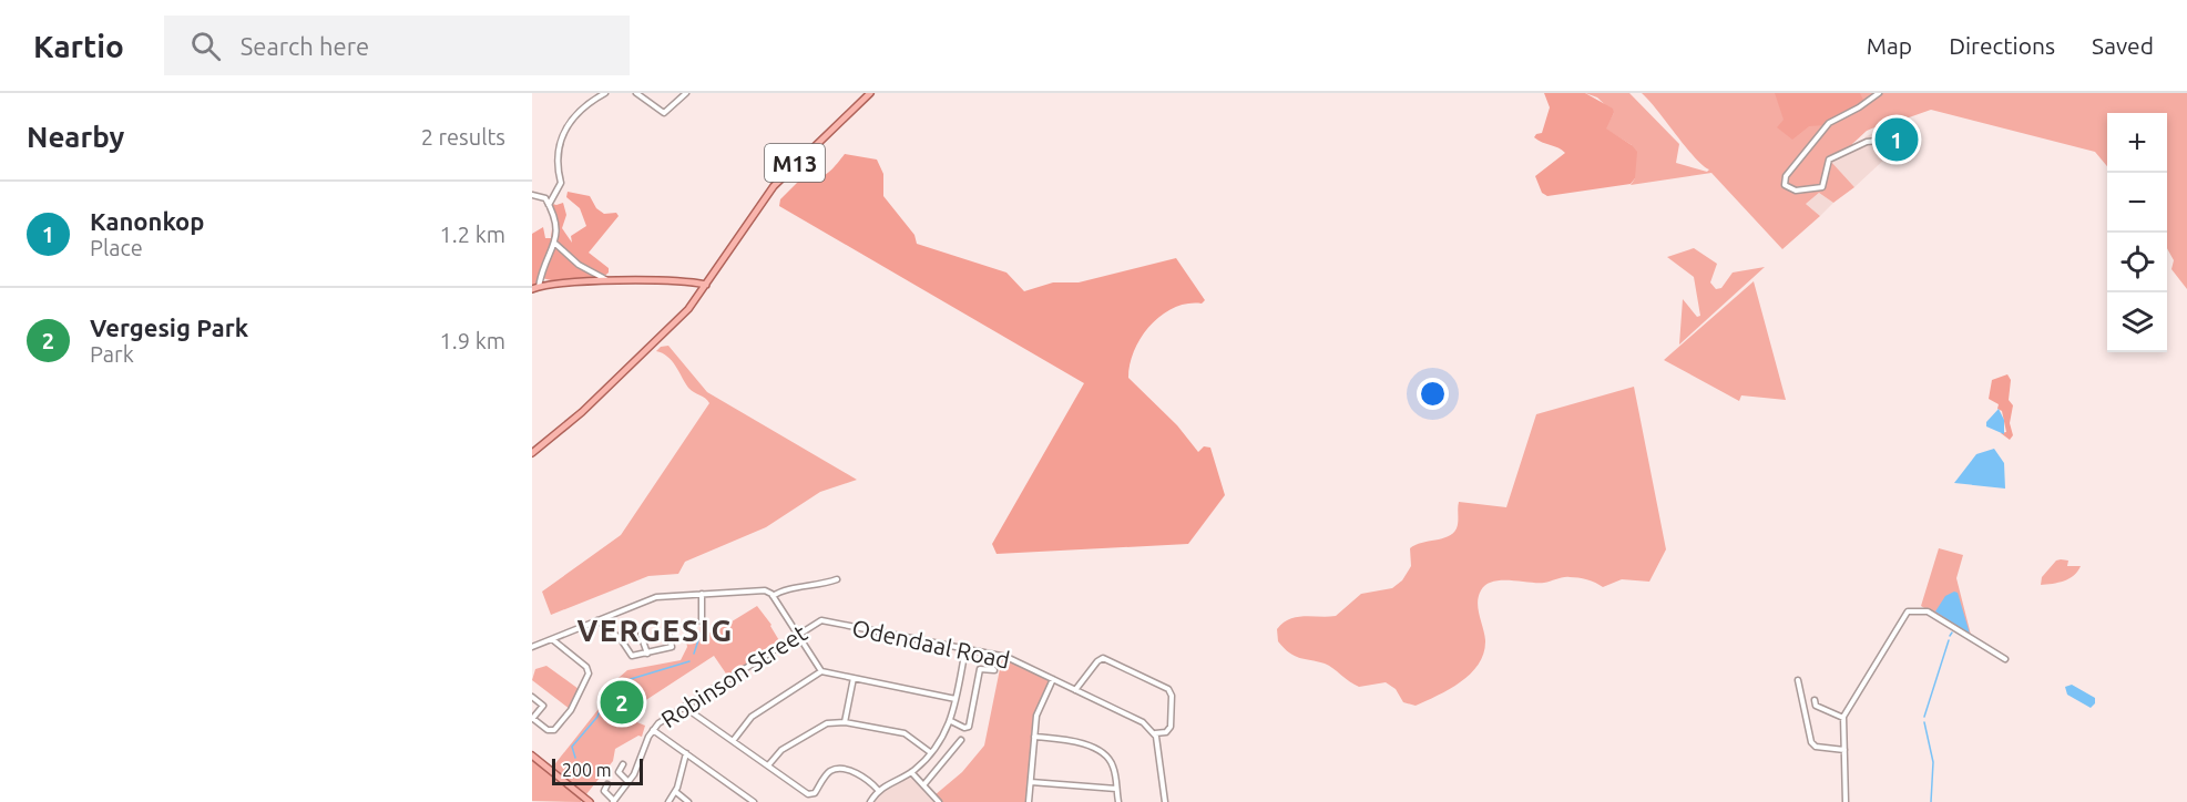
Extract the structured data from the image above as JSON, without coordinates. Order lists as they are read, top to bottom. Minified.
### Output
{"streets":{"main road":["M13"],"street":["Odendaal Road","Robinson Street"]},"crossings":[["Odendaal Road","Robinson Street"]],"districts":["VERGESIG"],"scale_bar":"200 m","page":{"header":"Kartio","search":"Search here","nav":["Map","Directions","Saved"],"heading":["Nearby","2 results"],"map_buttons":["+","−"],"pins":["1","2"],"list":[{"mark":"1","name":"Kanonkop","note":"Place","value":"1.2 km"},{"mark":"2","name":"Vergesig Park","note":"Park","value":"1.9 km"}],"scale":"200 m"}}
